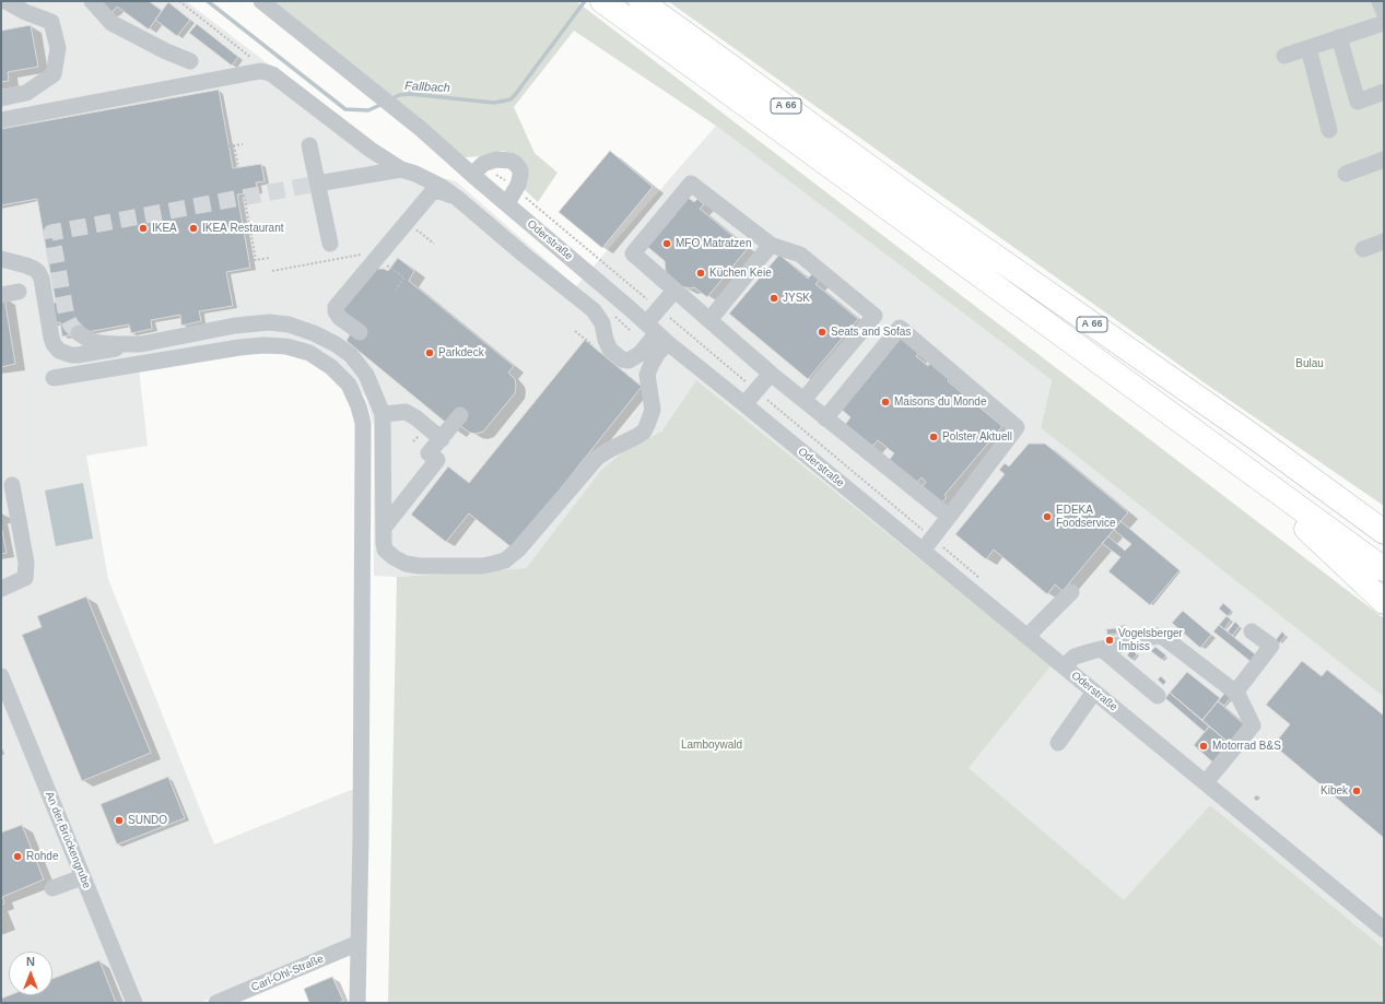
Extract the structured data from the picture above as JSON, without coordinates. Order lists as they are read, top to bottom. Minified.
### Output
{"streets":{"highway":["A 66"],"street":["Oderstraße","An der Brückengrube","Carl-Ohl-Straße"]},"water":["Fallbach"],"parks":["Bulau","Lamboywald"],"places":["IKEA","IKEA Restaurant","MFO Matratzen","Küchen Keie","JYSK","Seats and Sofas","Parkdeck","Maisons du Monde","Polster Aktuell","EDEKA Foodservice","Vogelsberger Imbiss","Motorrad B&S","Kibek","SUNDO","Rohde"],"north":"top"}
